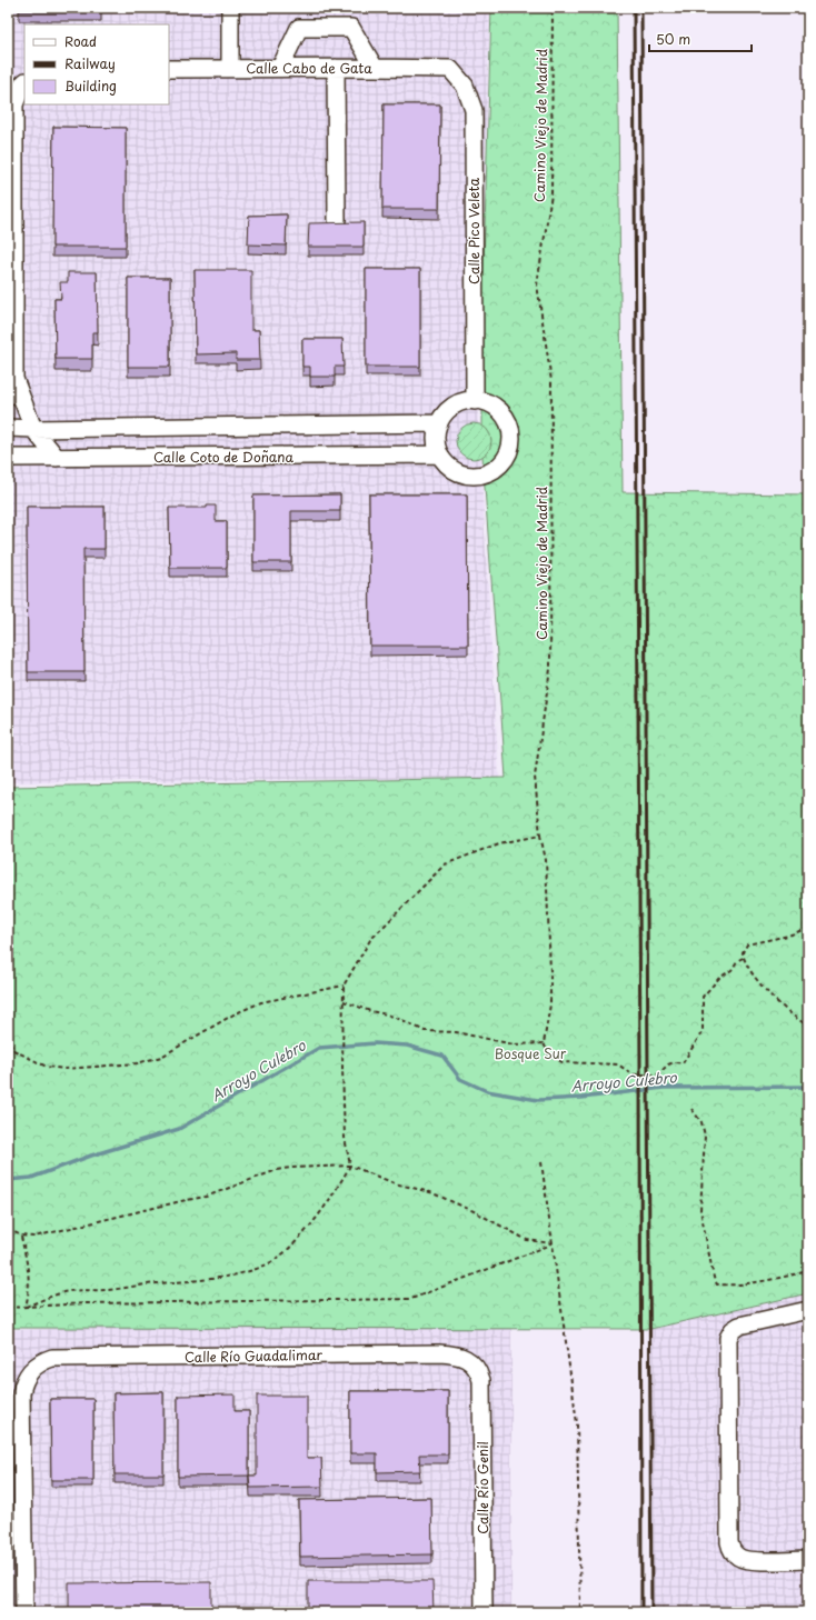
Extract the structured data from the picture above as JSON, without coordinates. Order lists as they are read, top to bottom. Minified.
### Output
{"streets":{"street":["Calle Cabo de Gata","Calle Pico Veleta","Calle Coto de Doñana","Calle Río Guadalimar","Calle Río Genil"],"path":["Camino Viejo de Madrid"]},"crossings":[["Calle Cabo de Gata","Calle Pico Veleta"],["Calle Pico Veleta","Calle Coto de Doñana"],["Calle Río Guadalimar","Calle Río Genil"]],"water":["Arroyo Culebro"],"parks":["Bosque Sur"],"legend":["Road","Railway","Building"],"scale_bar":"50 m"}
